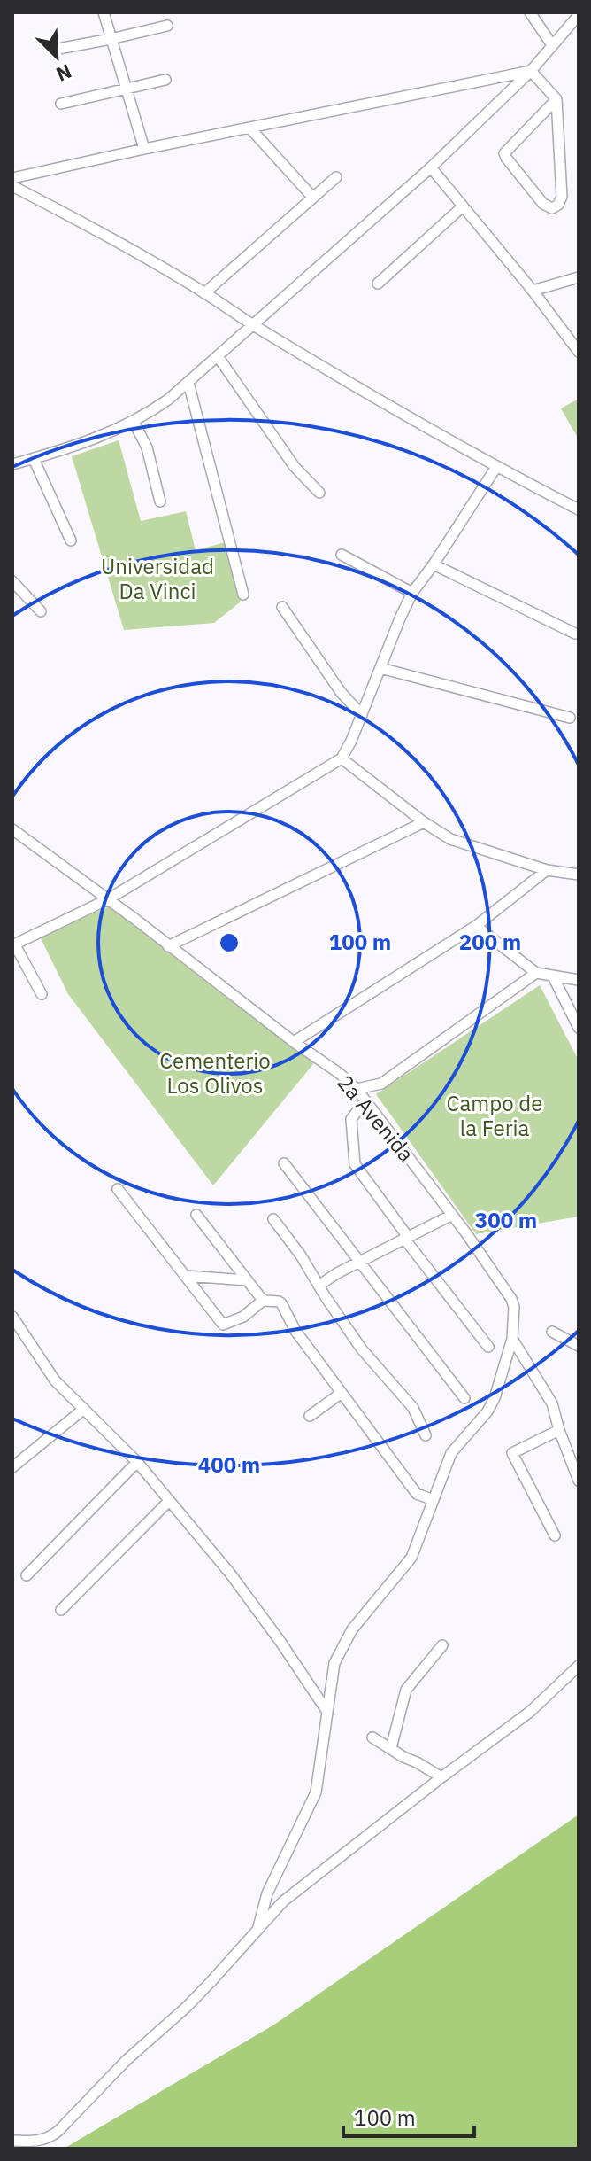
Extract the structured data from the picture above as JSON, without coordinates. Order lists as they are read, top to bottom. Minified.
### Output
{"streets":{"street":["2a Avenida"]},"parks":["Universidad Da Vinci","Cementerio Los Olivos","Campo de la Feria"],"scale_bar":"100 m","north":"bottom right","rings":["100 m","200 m","300 m","400 m"]}
